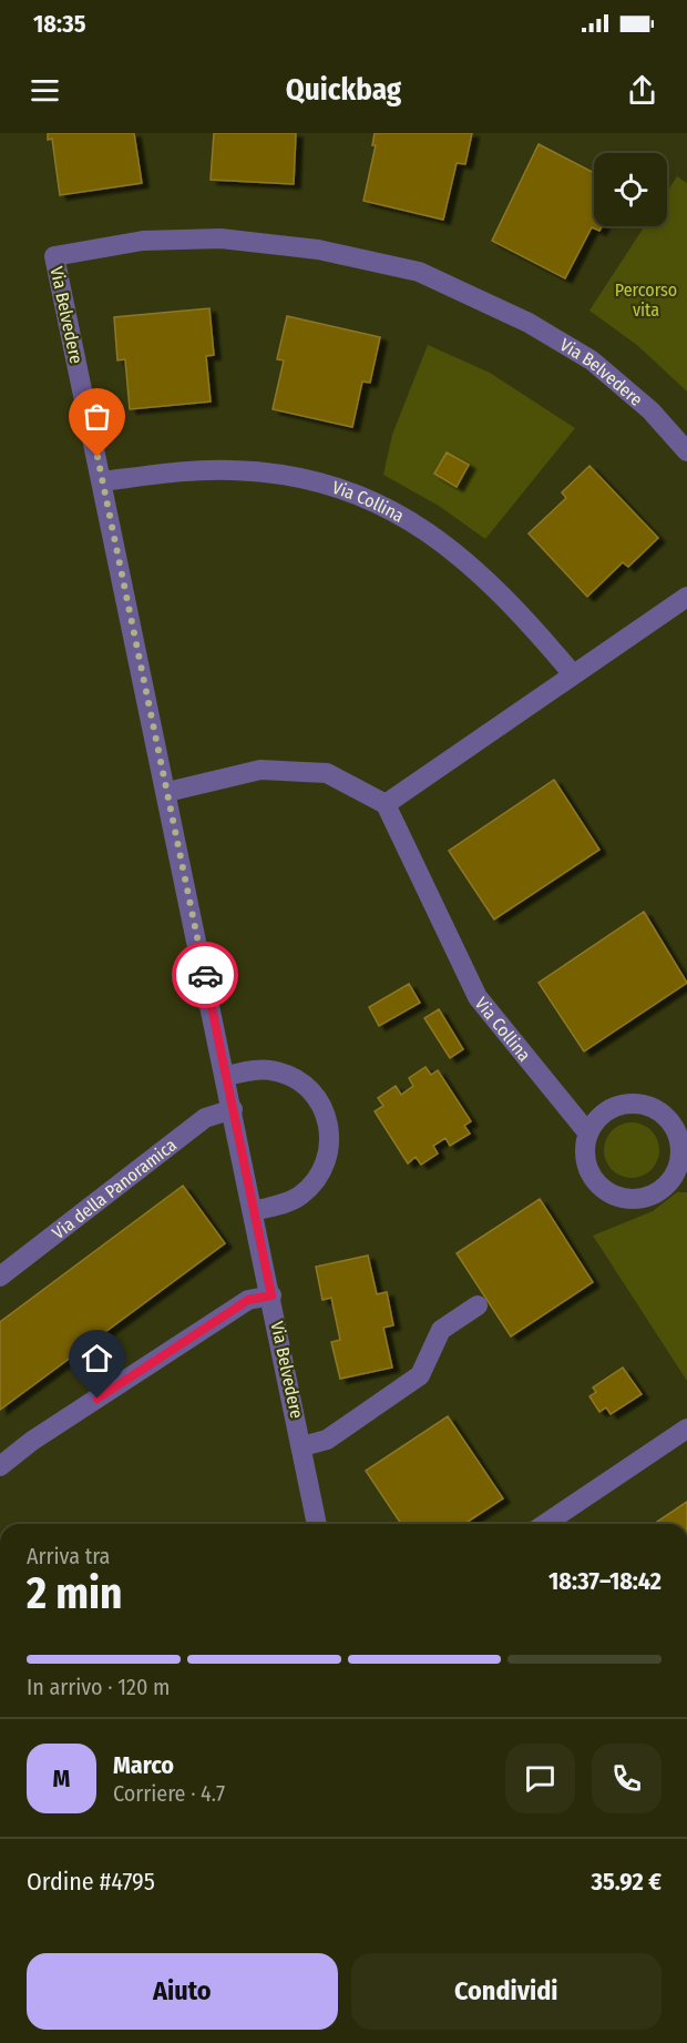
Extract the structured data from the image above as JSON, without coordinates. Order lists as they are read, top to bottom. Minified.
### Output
{"streets":{"street":["Via Belvedere","Via Collina","Via della Panoramica"]},"crossings":[["Via Belvedere","Via Collina"],["Via Belvedere","Via della Panoramica"]],"parks":["Percorso vita"],"page":{"status":"18:35","header":"Quickbag","heading":["2 min","Arriva tra","18:37–18:42"],"panel":["Marco","Corriere · 4.7","Ordine #4795","35.92 €"],"bar":"In arrivo · 120 m","round":"M","buttons":["Aiuto","Condividi"]}}
